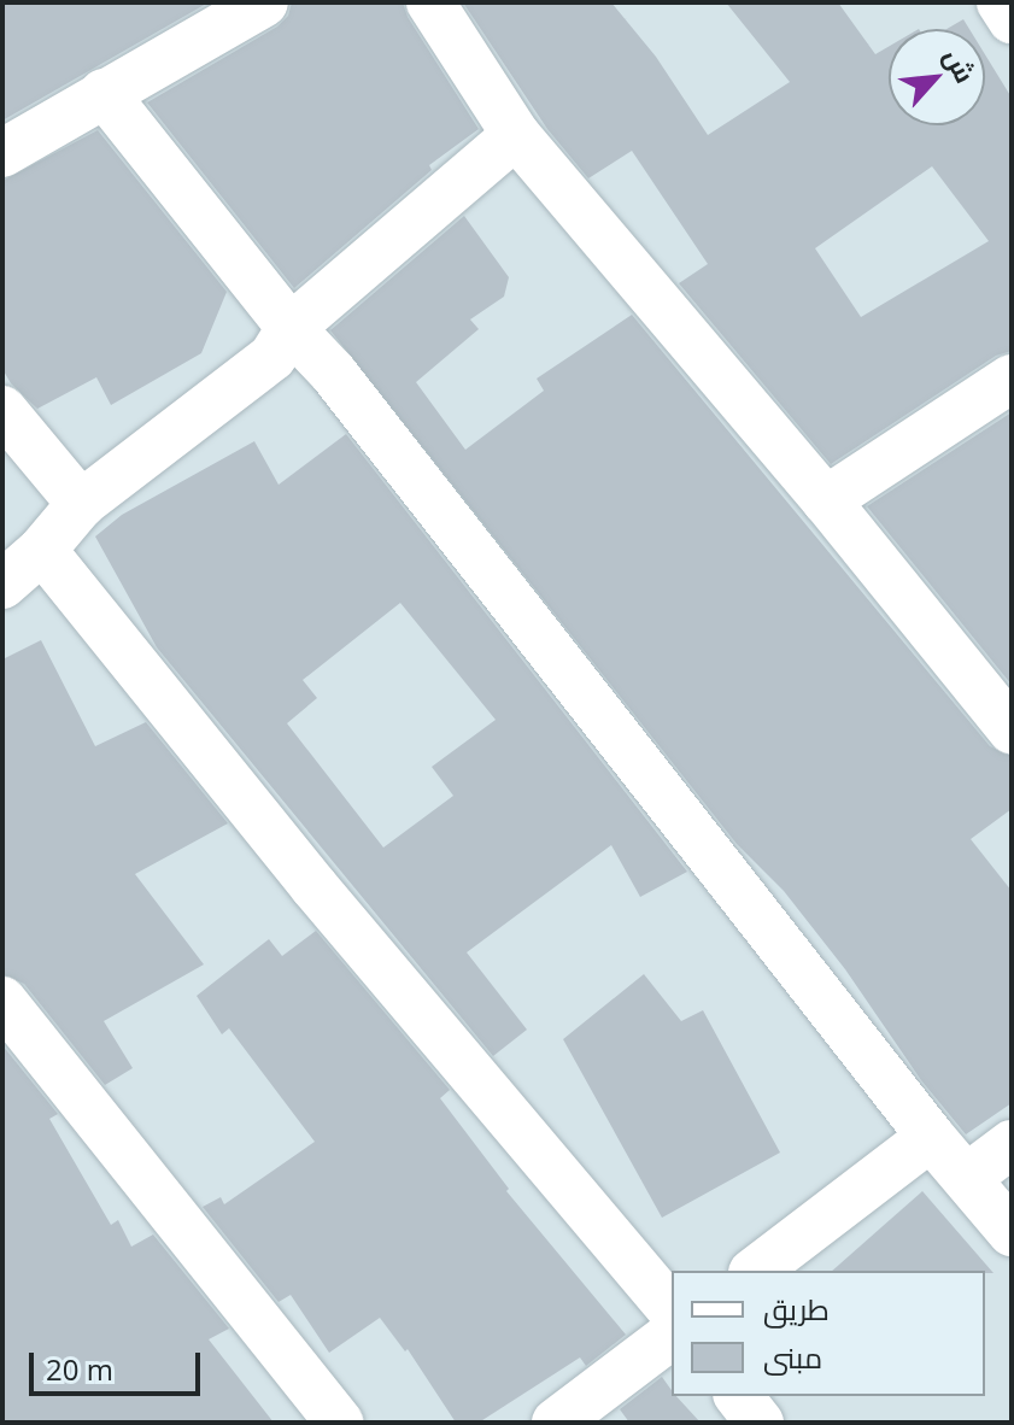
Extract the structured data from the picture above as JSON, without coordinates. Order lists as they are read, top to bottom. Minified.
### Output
{"legend":["طريق","مبنى"],"scale_bar":"20 m","north":"top right"}
